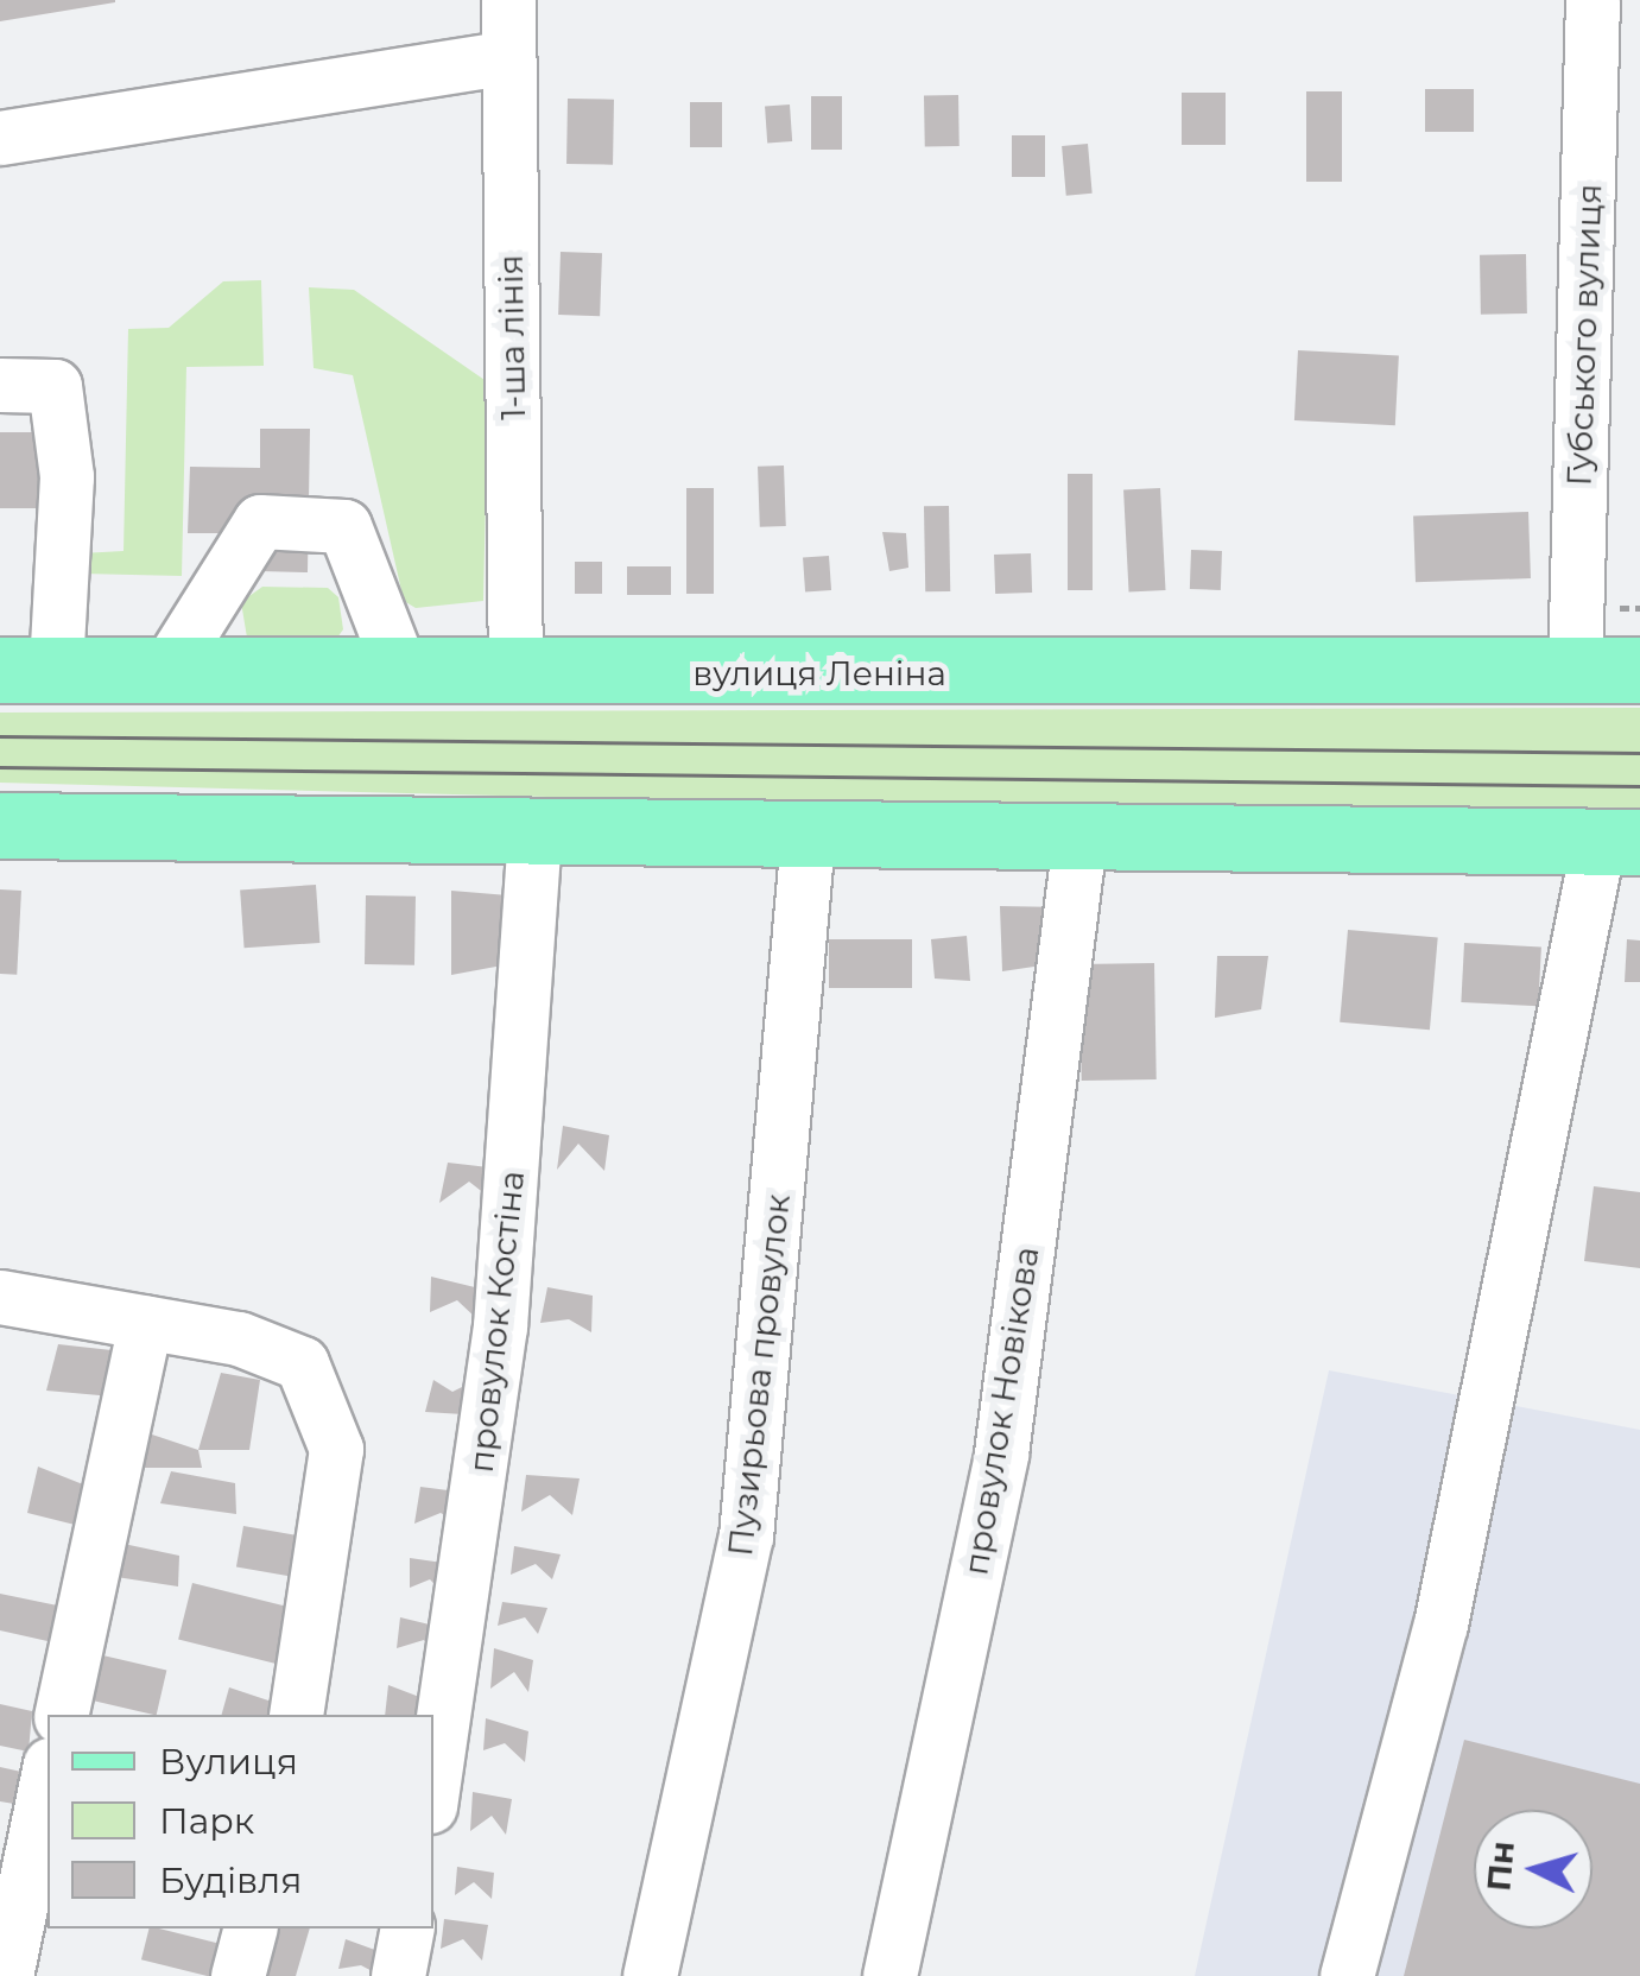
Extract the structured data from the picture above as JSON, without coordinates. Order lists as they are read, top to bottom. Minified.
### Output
{"streets":{"main road":["вулиця Леніна"],"street":["Губського вулиця","1-ша лінія","провулок Костіна","Пузирьова провулок","провулок Новікова"]},"crossings":[["Губського вулиця","вулиця Леніна"],["1-ша лінія","вулиця Леніна"]],"legend":["Вулиця","Парк","Будівля"],"north":"left"}
